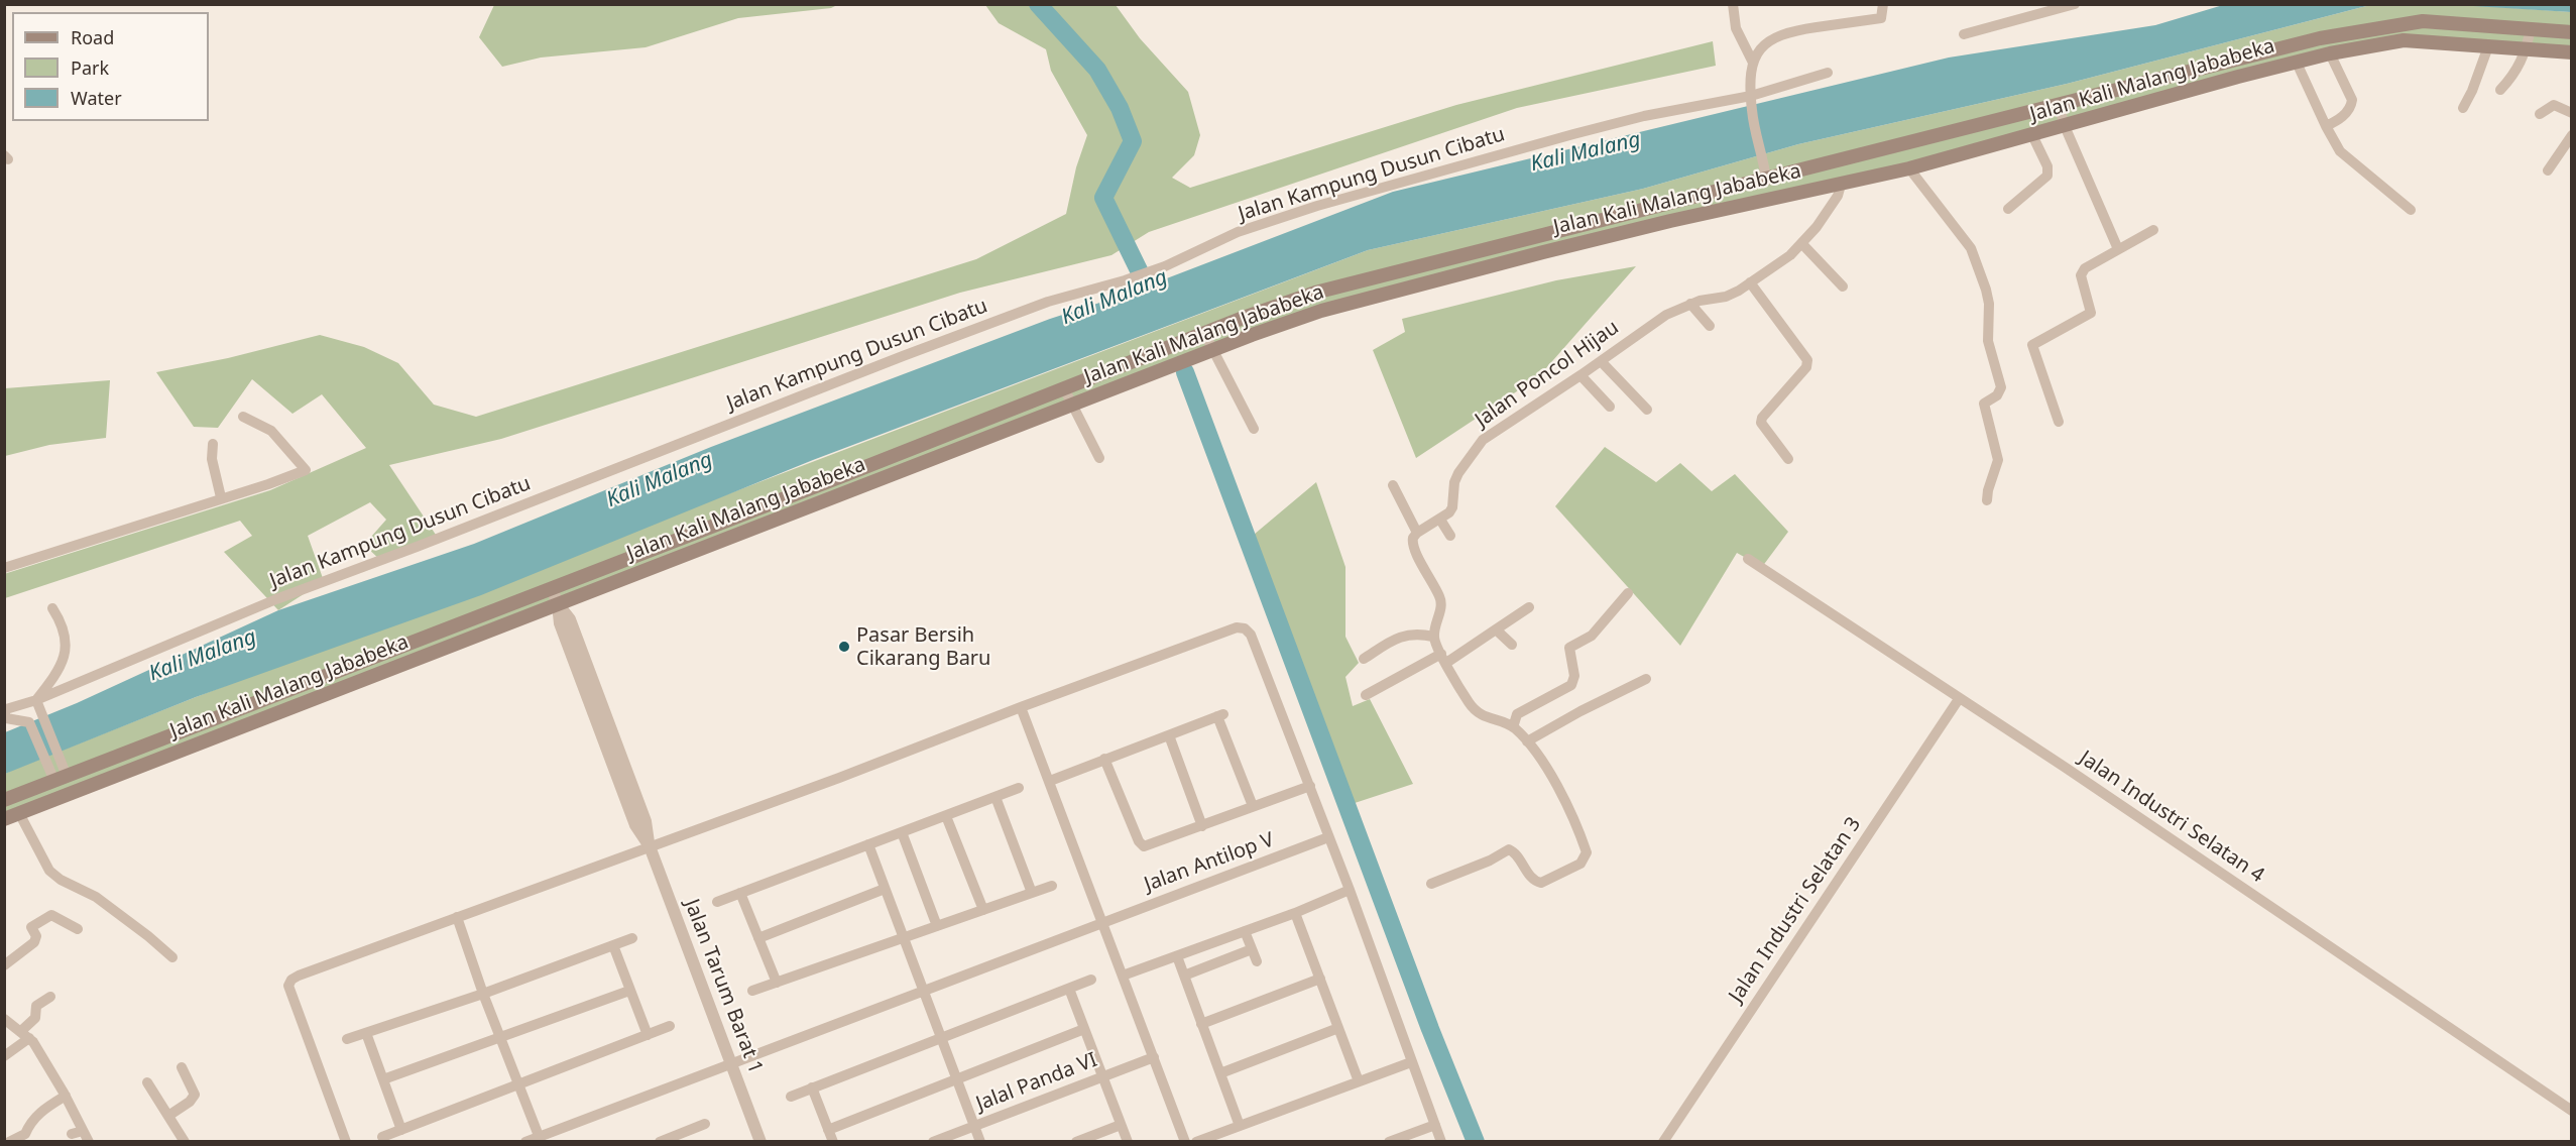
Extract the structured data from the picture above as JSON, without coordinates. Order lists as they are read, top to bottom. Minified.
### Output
{"streets":{"main road":["Jalan Kali Malang Jababeka"],"street":["Jalan Kampung Dusun Cibatu","Jalan Poncol Hijau","Jalan Industri Selatan 4","Jalan Antilop V","Jalan Industri Selatan 3","Jalan Tarum Barat 1","Jalal Panda VI"]},"crossings":[["Jalan Kali Malang Jababeka","Jalan Poncol Hijau"],["Jalan Kali Malang Jababeka","Jalan Tarum Barat 1"],["Jalan Industri Selatan 4","Jalan Industri Selatan 3"],["Jalan Antilop V","Jalan Tarum Barat 1"]],"water":["Kali Malang"],"places":["Pasar Bersih Cikarang Baru"],"legend":["Road","Park","Water"]}
